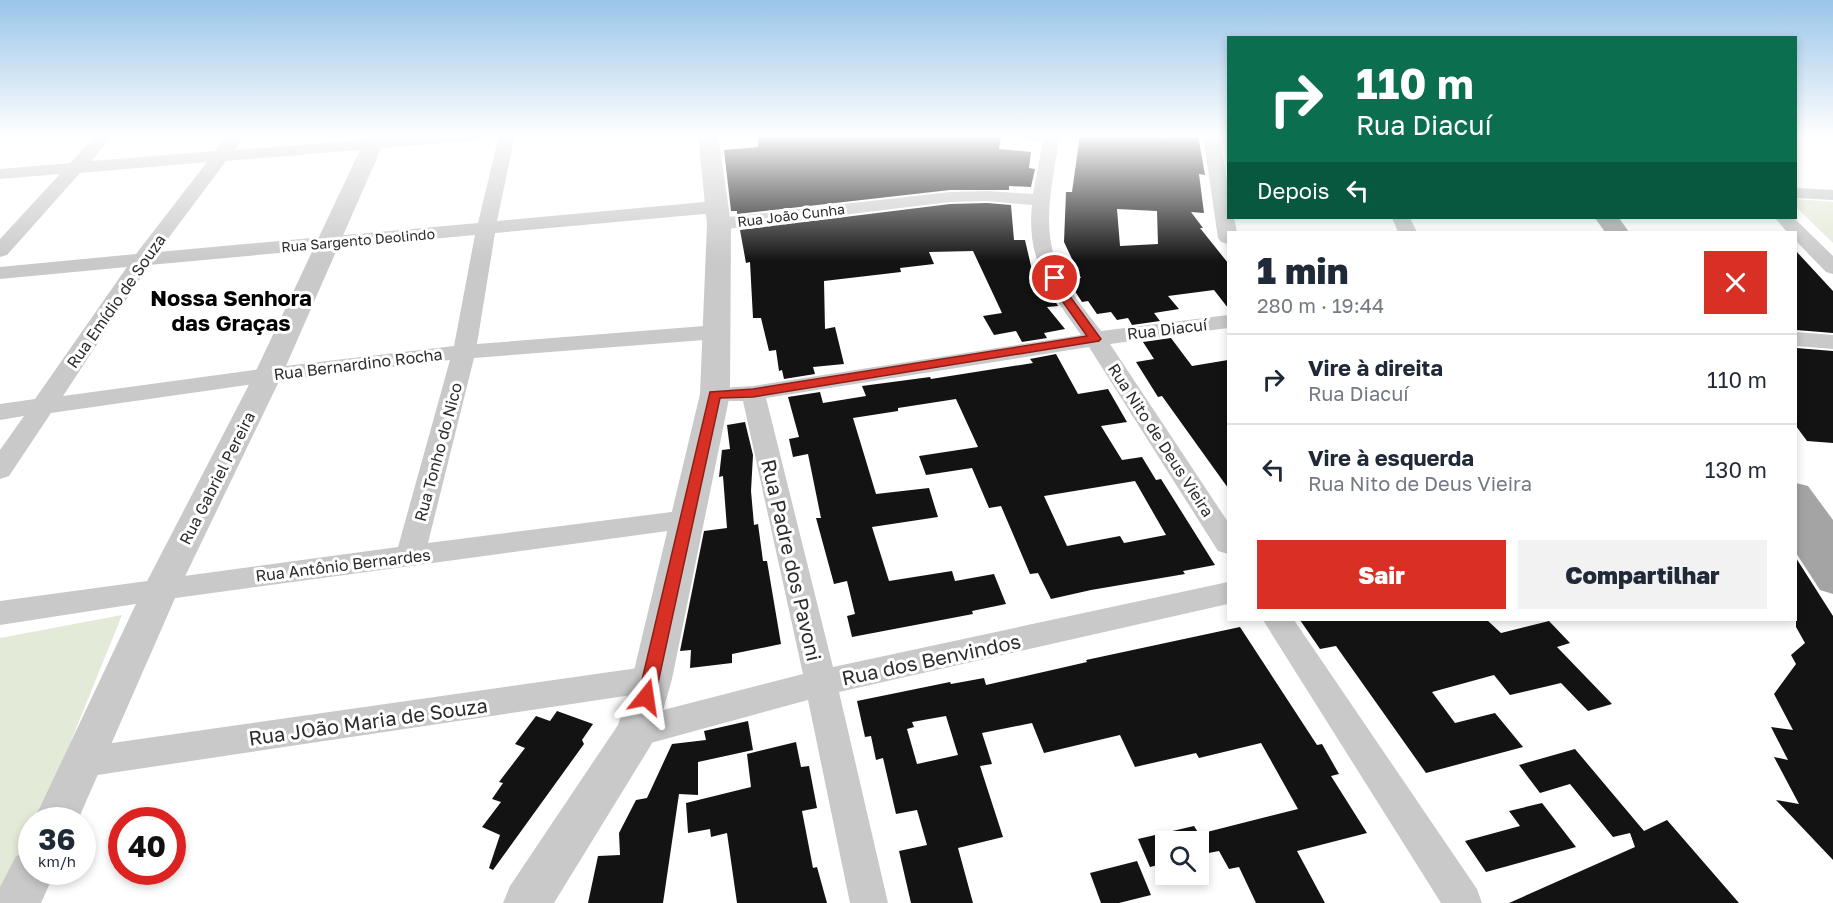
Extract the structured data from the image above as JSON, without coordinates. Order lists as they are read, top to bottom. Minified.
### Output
{"streets":{"street":["Rua João Cunha","Rua Sargento Deolindo","Rua Emídio de Souza","Rua Diacuí","Rua Bernardino Rocha","Rua Nito de Deus Vieira","Rua Tonho do Nico","Rua Gabriel Pereira","Rua Padre dos Pavoni","Rua Antônio Bernardes","Rua dos Benvindos","Rua JOão Maria de Souza"]},"crossings":[["Rua João Cunha","Rua Sargento Deolindo"],["Rua João Cunha","Rua Nito de Deus Vieira"],["Rua Sargento Deolindo","Rua Emídio de Souza"],["Rua Sargento Deolindo","Rua Tonho do Nico"],["Rua Sargento Deolindo","Rua Gabriel Pereira"],["Rua Emídio de Souza","Rua Bernardino Rocha"],["Rua Diacuí","Rua Nito de Deus Vieira"],["Rua Diacuí","Rua Padre dos Pavoni"],["Rua Bernardino Rocha","Rua Tonho do Nico"],["Rua Bernardino Rocha","Rua Gabriel Pereira"],["Rua Tonho do Nico","Rua Antônio Bernardes"],["Rua Gabriel Pereira","Rua Antônio Bernardes"],["Rua Gabriel Pereira","Rua JOão Maria de Souza"],["Rua Padre dos Pavoni","Rua dos Benvindos"]],"districts":["Nossa Senhora das Graças"],"page":{"turn":["110 m","Rua Diacuí"],"then":"Depois","heading":["1 min","280 m · 19:44"],"list":[{"name":"Vire à direita","note":"Rua Diacuí","value":"110 m"},{"name":"Vire à esquerda","note":"Rua Nito de Deus Vieira","value":"130 m"}],"buttons":["Sair","Compartilhar"],"speed":"36 km/h","limit":"40"}}
